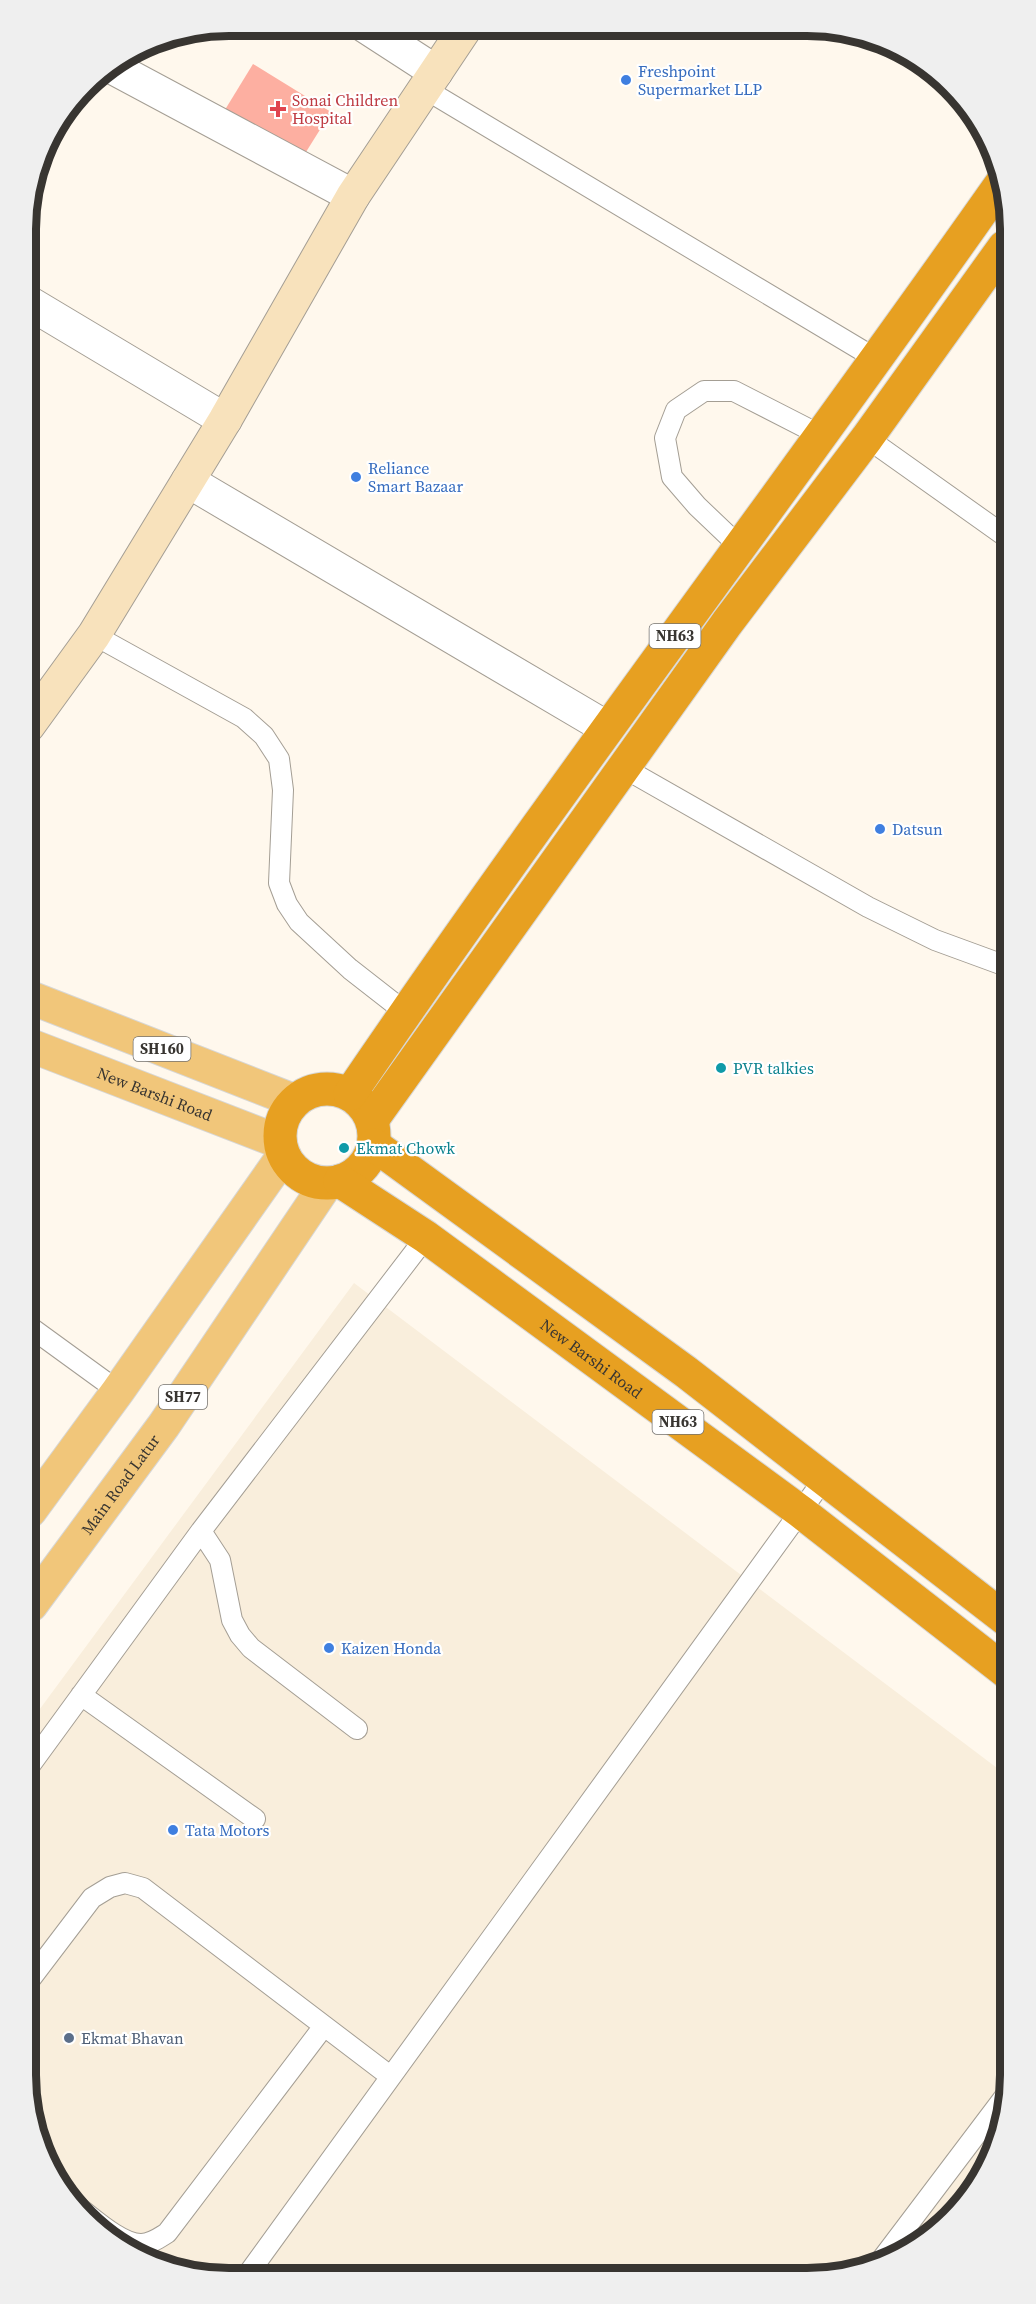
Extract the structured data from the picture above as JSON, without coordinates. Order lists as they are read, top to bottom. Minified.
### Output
{"streets":{"highway":["NH63","New Barshi Road"],"main road":["SH160","SH77","Main Road Latur"]},"crossings":[["NH63","SH160"],["NH63","New Barshi Road"],["NH63","Main Road Latur"],["SH160","New Barshi Road"],["SH160","Main Road Latur"],["New Barshi Road","Main Road Latur"]],"places":{"other":["Freshpoint Supermarket LLP","Reliance Smart Bazaar","Datsun","PVR talkies","Ekmat Chowk","Kaizen Honda","Tata Motors","Ekmat Bhavan"],"health":["Sonai Children Hospital"]}}
